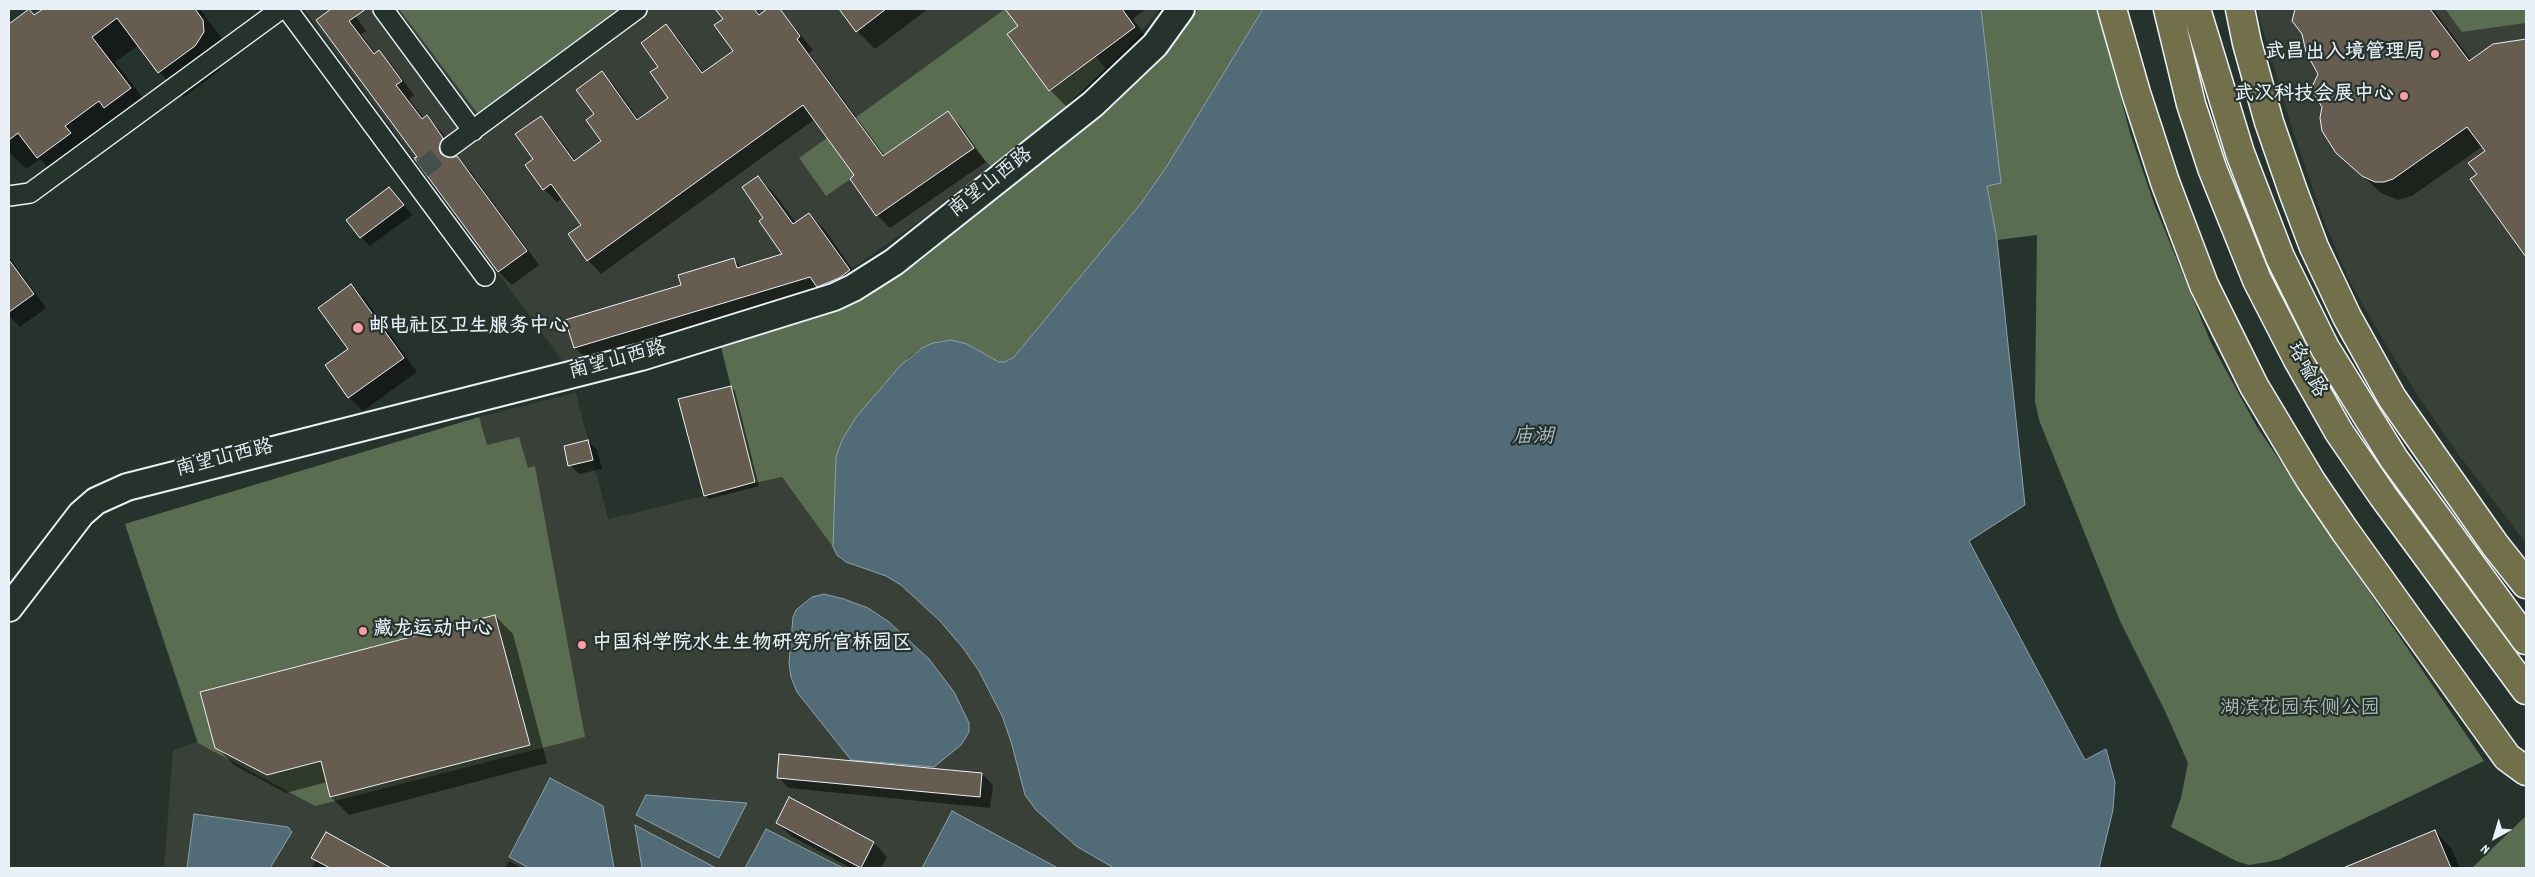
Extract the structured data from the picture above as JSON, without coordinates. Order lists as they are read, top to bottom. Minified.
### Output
{"streets":{"main road":["珞喻路"],"street":["南望山西路"]},"water":["庙湖"],"parks":["湖滨花园东侧公园"],"places":["武昌出入境管理局","武汉科技会展中心","邮电社区卫生服务中心","藏龙运动中心","中国科学院水生生物研究所官桥园区"],"north":"bottom left"}
